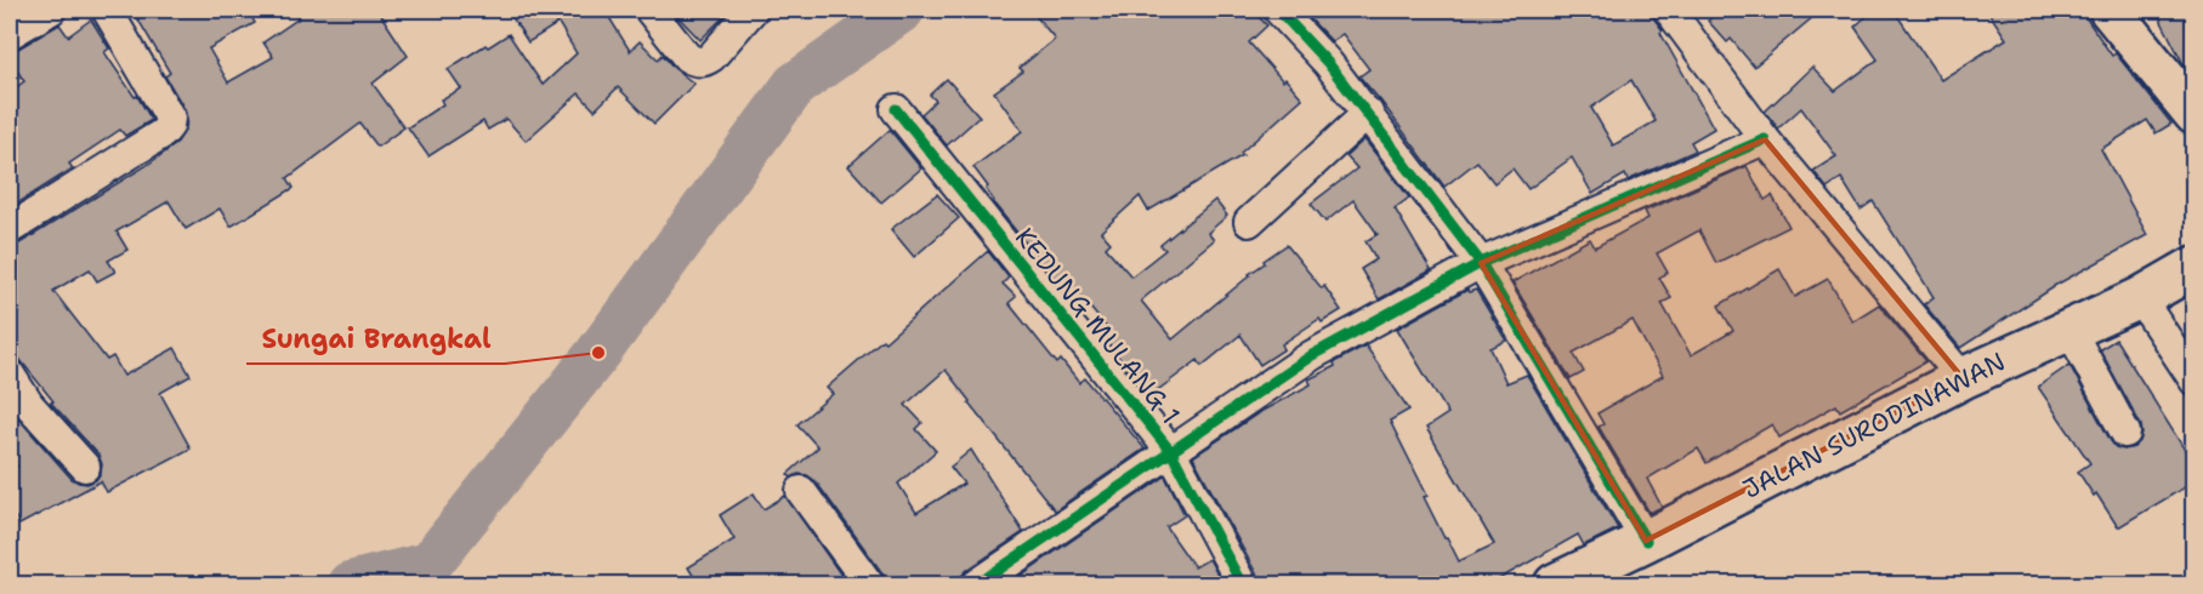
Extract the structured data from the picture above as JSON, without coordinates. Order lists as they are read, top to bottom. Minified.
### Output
{"streets":{"main road":["JALAN SURODINAWAN"],"street":["KEDUNG MULANG 1"]},"places":["Sungai Brangkal"]}
